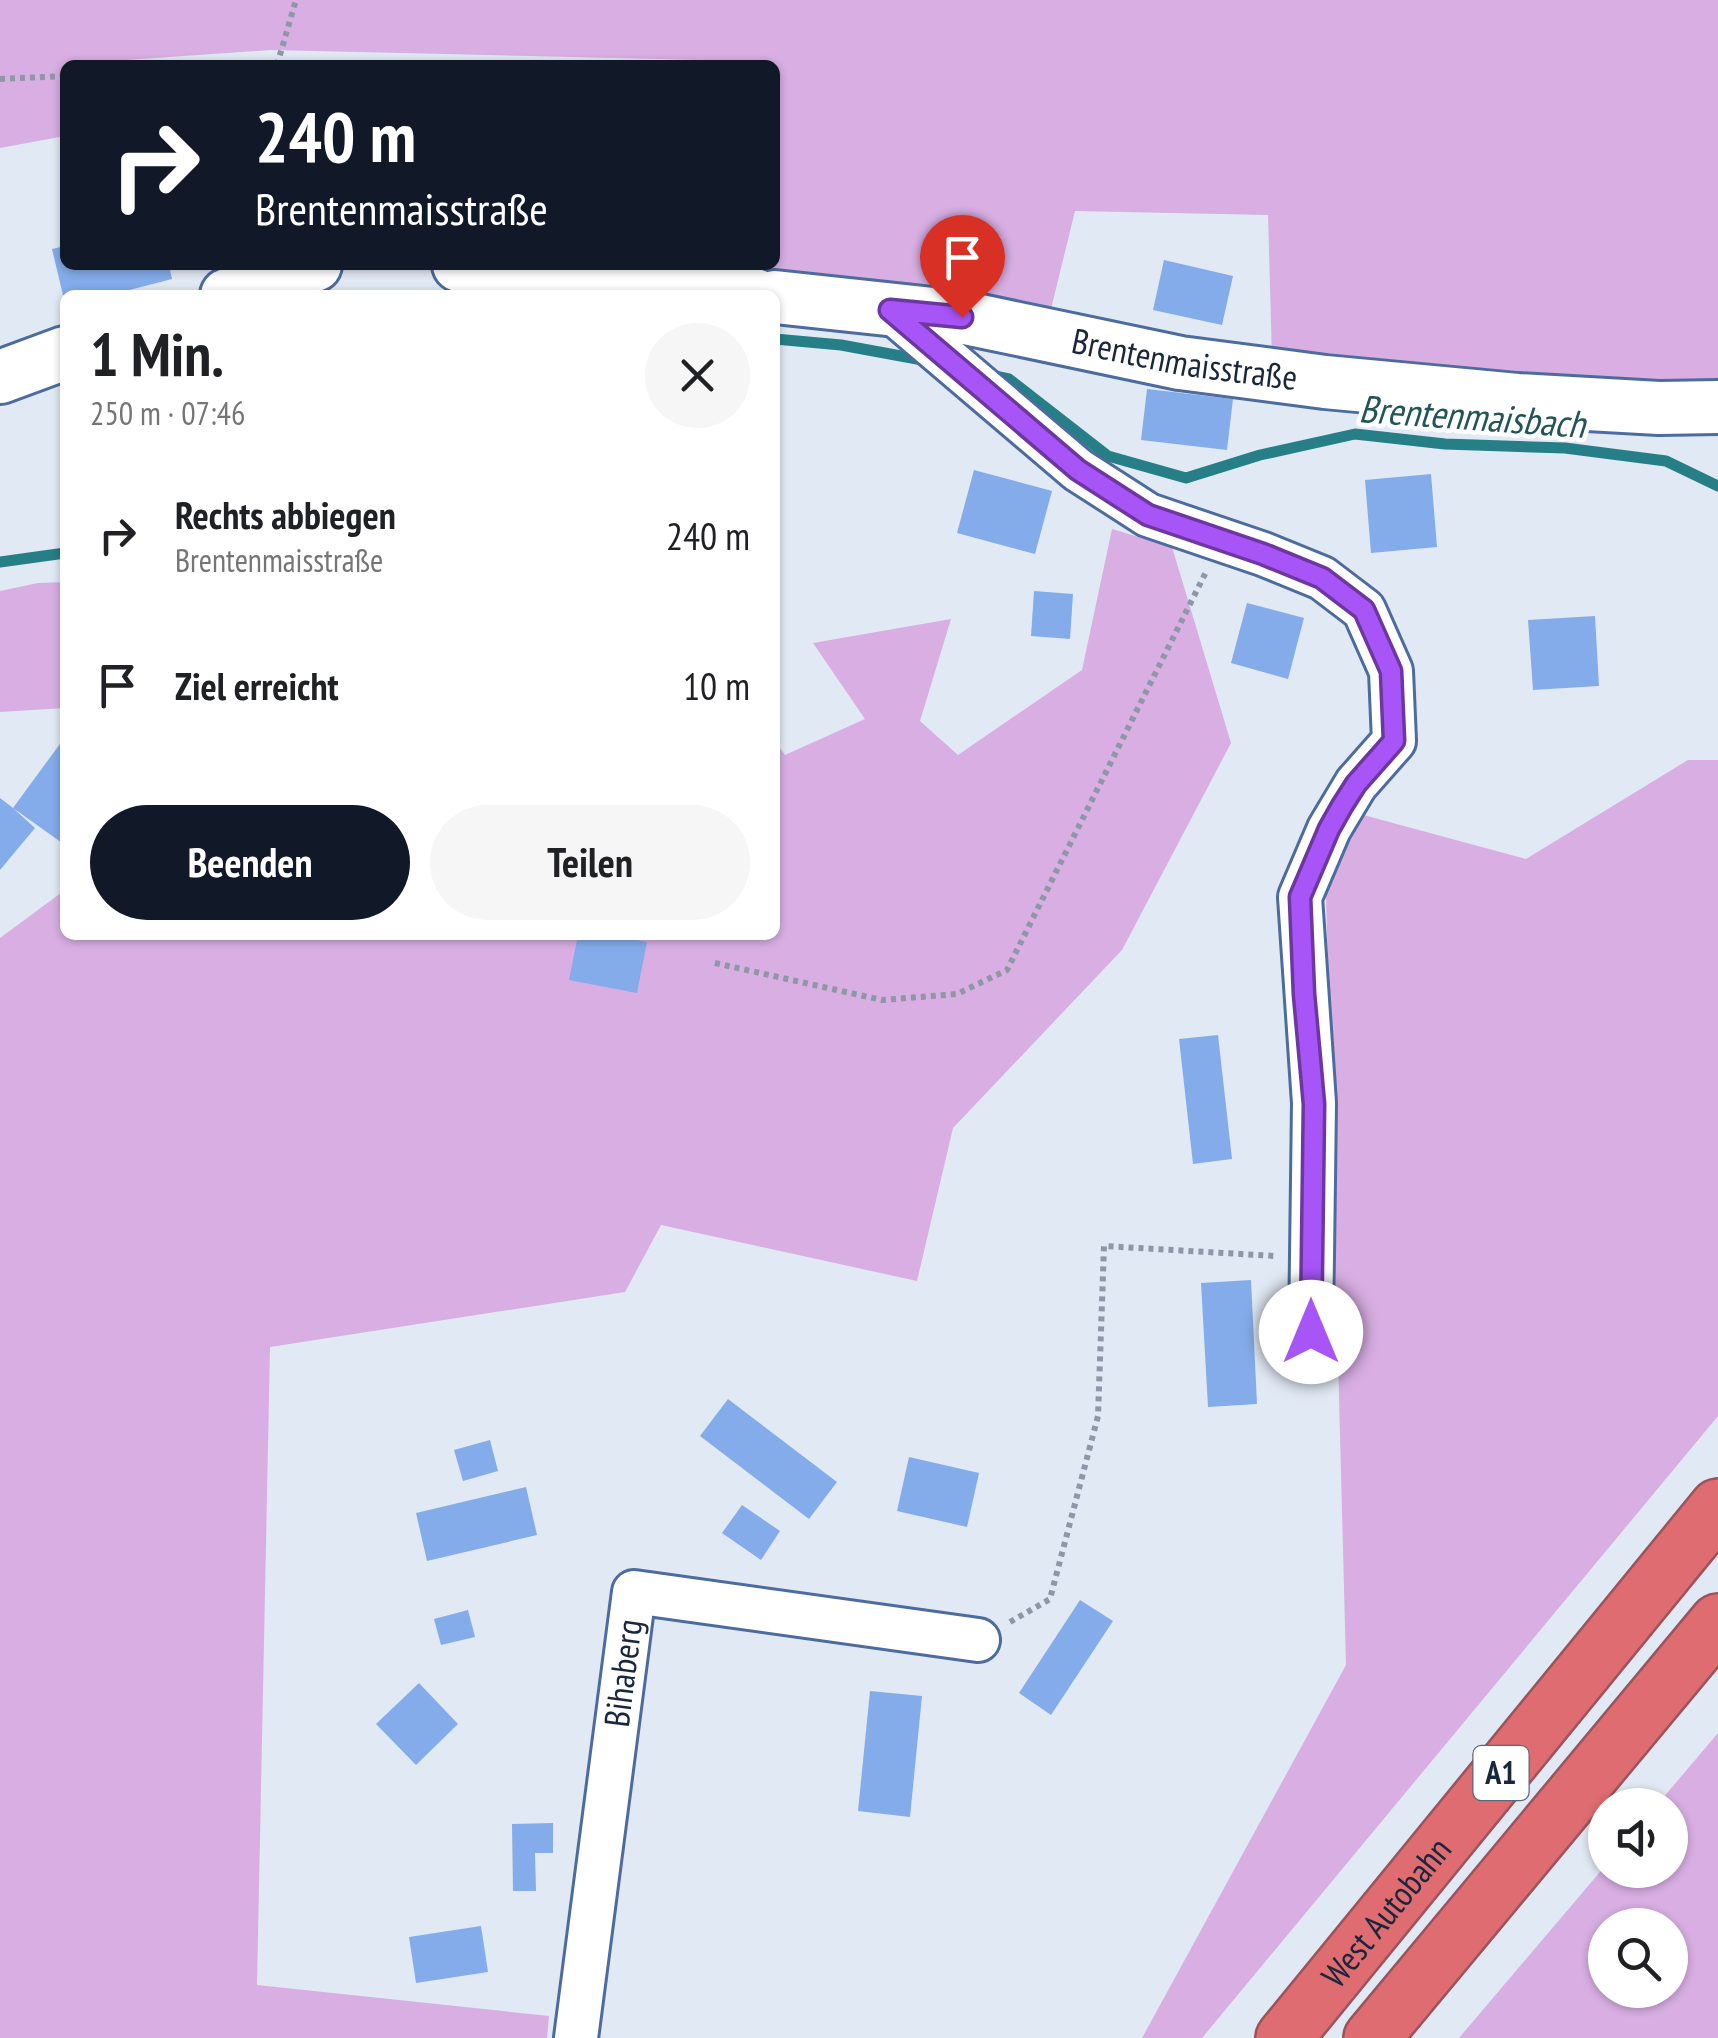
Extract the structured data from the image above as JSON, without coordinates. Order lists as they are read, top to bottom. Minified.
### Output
{"streets":{"highway":["A1","West Autobahn"],"street":["Brentenmaisstraße","Bihaberg"]},"water":["Brentenmaisbach"],"page":{"turn":["240 m","Brentenmaisstraße"],"heading":["1 Min.","250 m · 07:46"],"list":[{"name":"Rechts abbiegen","note":"Brentenmaisstraße","value":"240 m"},{"name":"Ziel erreicht","value":"10 m"}],"buttons":["Beenden","Teilen"]}}
